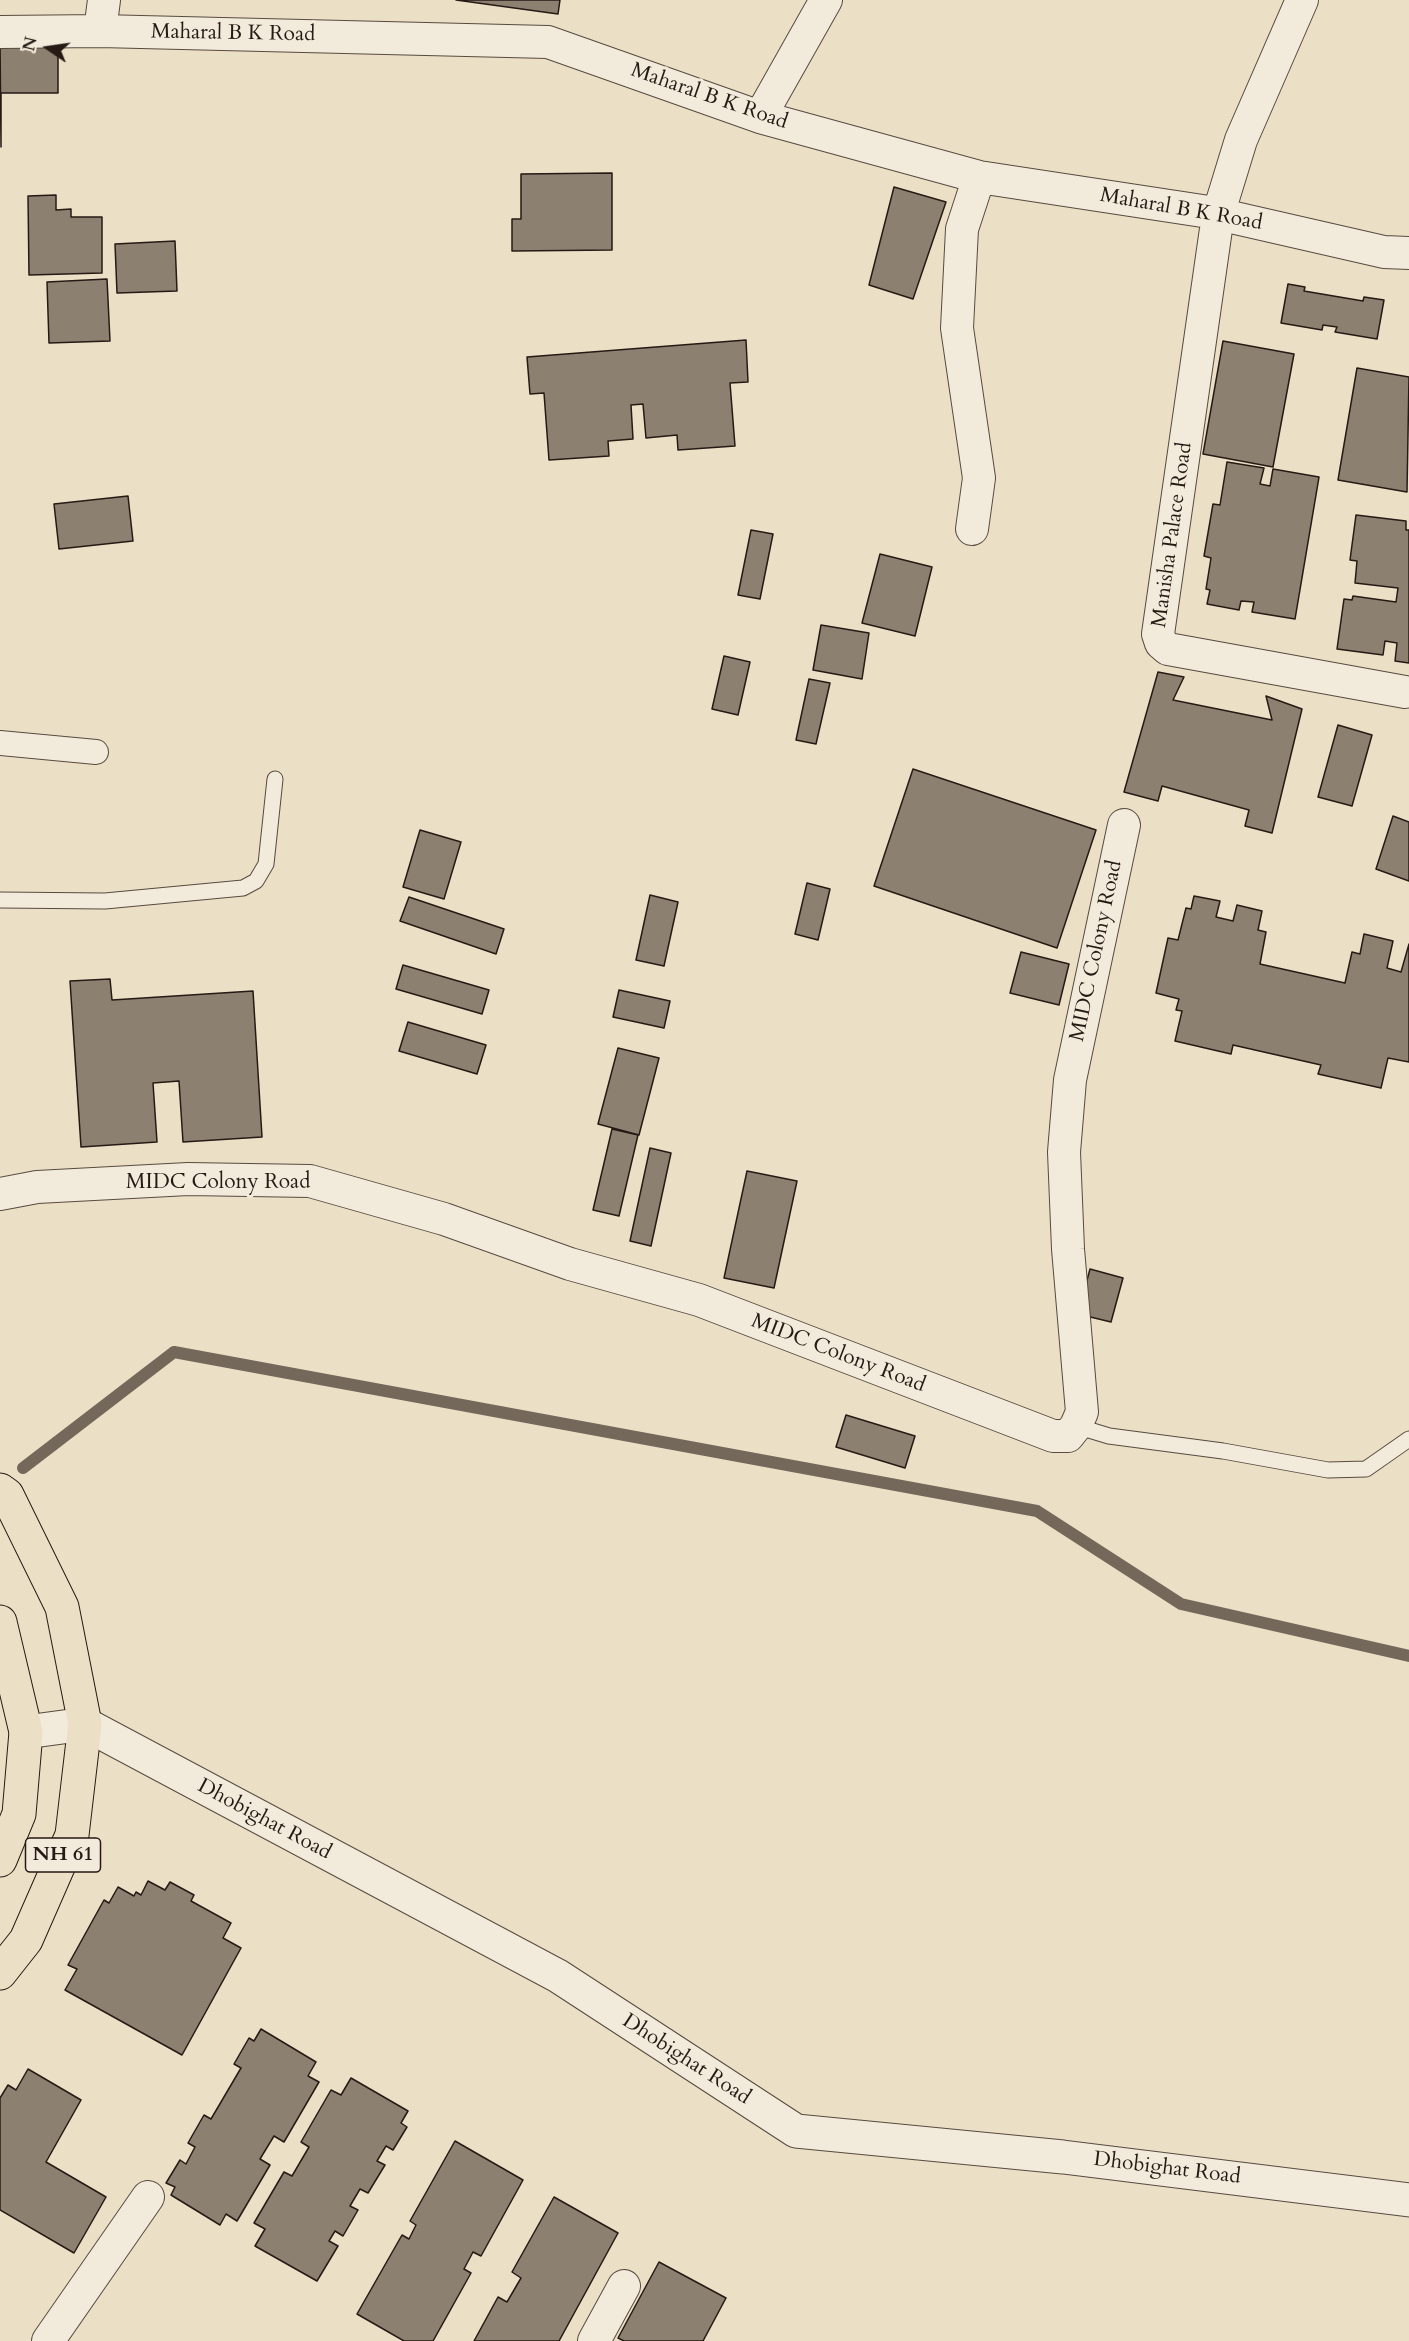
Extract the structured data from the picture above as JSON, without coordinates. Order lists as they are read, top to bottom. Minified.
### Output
{"streets":{"highway":["NH 61"],"street":["Maharal B K Road","Manisha Palace Road","MIDC Colony Road","Dhobighat Road"]},"crossings":[["Maharal B K Road","Manisha Palace Road"],["Dhobighat Road","NH 61"]],"north":"left"}
